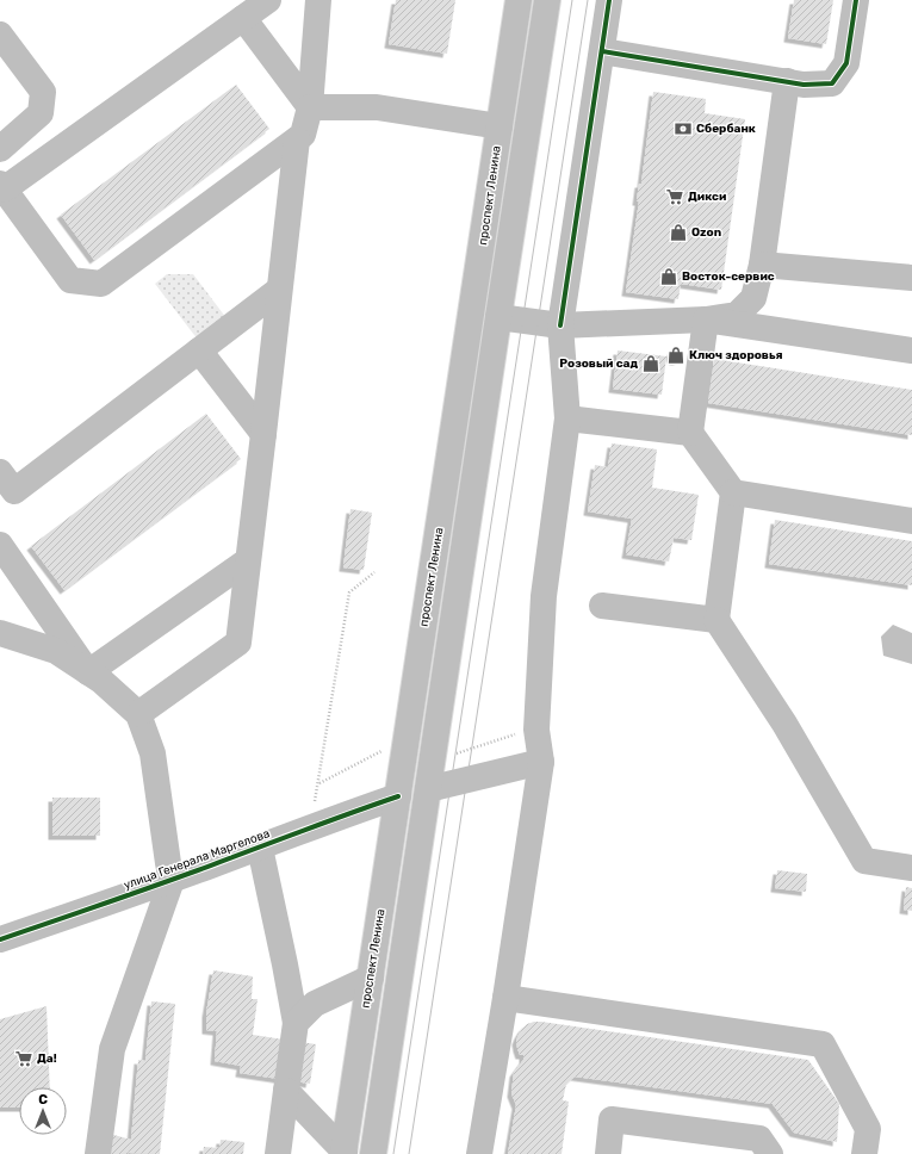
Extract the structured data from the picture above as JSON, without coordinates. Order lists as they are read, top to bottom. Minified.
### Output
{"streets":{"main road":["проспект Ленина","улица Генерала Маргелова"]},"crossings":[["проспект Ленина","улица Генерала Маргелова"]],"places":{"bank":["Сбербанк"],"supermarket":["Дикси","Да!"],"shop":["Ozon","Восток-сервис","Ключ здоровья","Розовый сад"]},"north":"top"}
